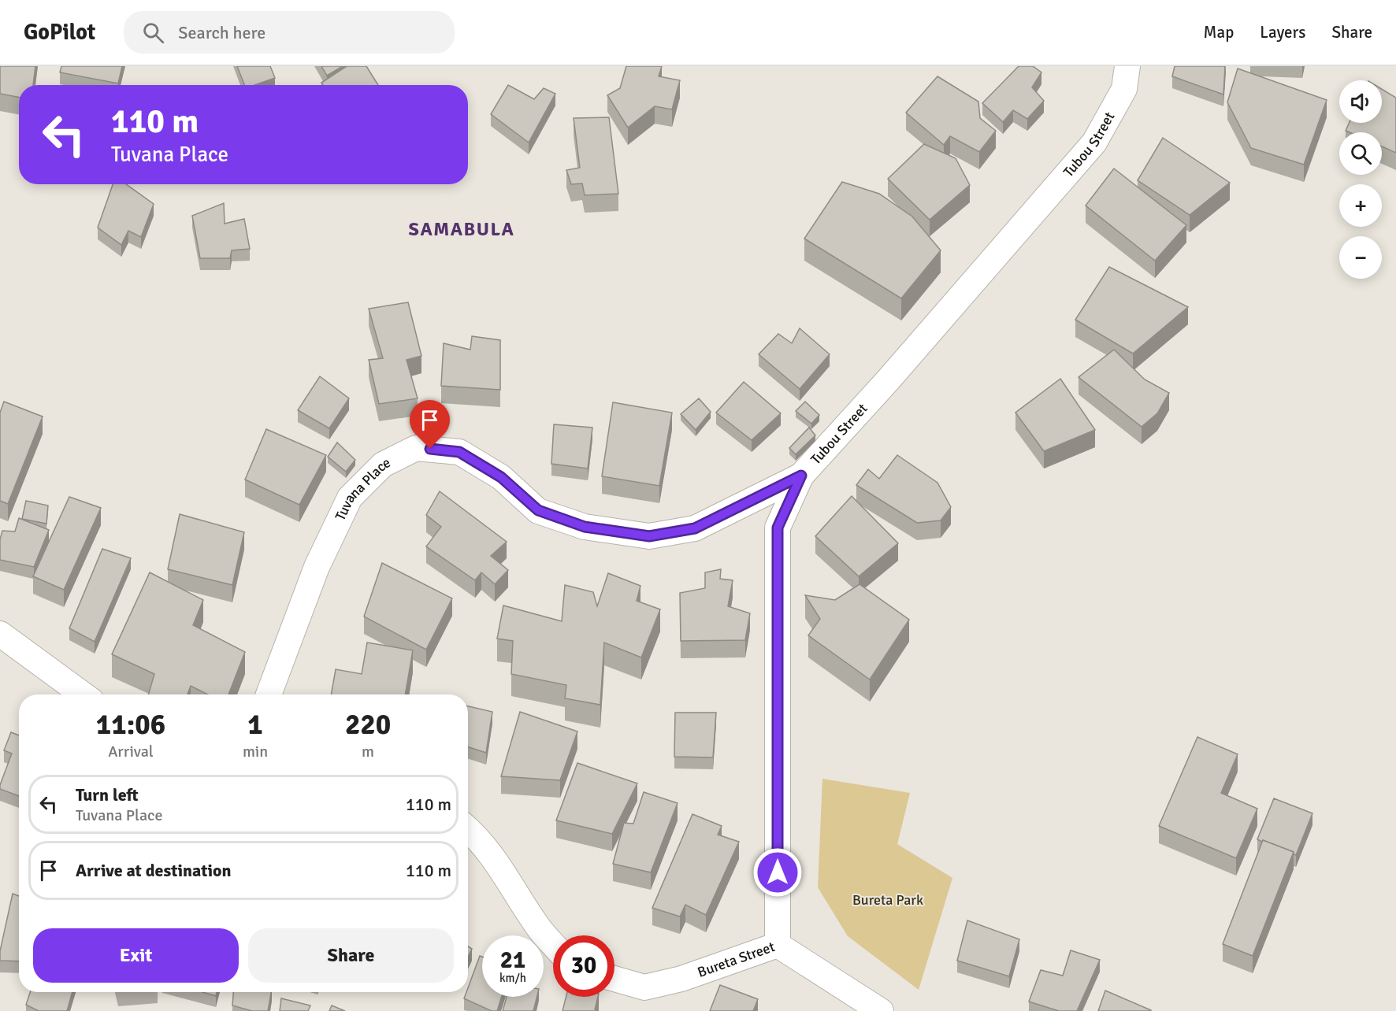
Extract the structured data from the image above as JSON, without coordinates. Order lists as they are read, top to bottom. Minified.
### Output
{"streets":{"street":["Tubou Street","Tuvana Place","Bureta Street"]},"crossings":[["Tubou Street","Tuvana Place"],["Tubou Street","Bureta Street"]],"districts":["SAMABULA"],"parks":["Bureta Park"],"page":{"header":"GoPilot","search":"Search here","nav":["Map","Layers","Share"],"map_buttons":["+","−"],"turn":["110 m","Tuvana Place"],"eta":["11:06","Arrival","1","min","220","m"],"list":[{"name":"Turn left","note":"Tuvana Place","value":"110 m"},{"name":"Arrive at destination","value":"110 m"}],"buttons":["Exit","Share"],"speed":"21 km/h","limit":"30"}}
